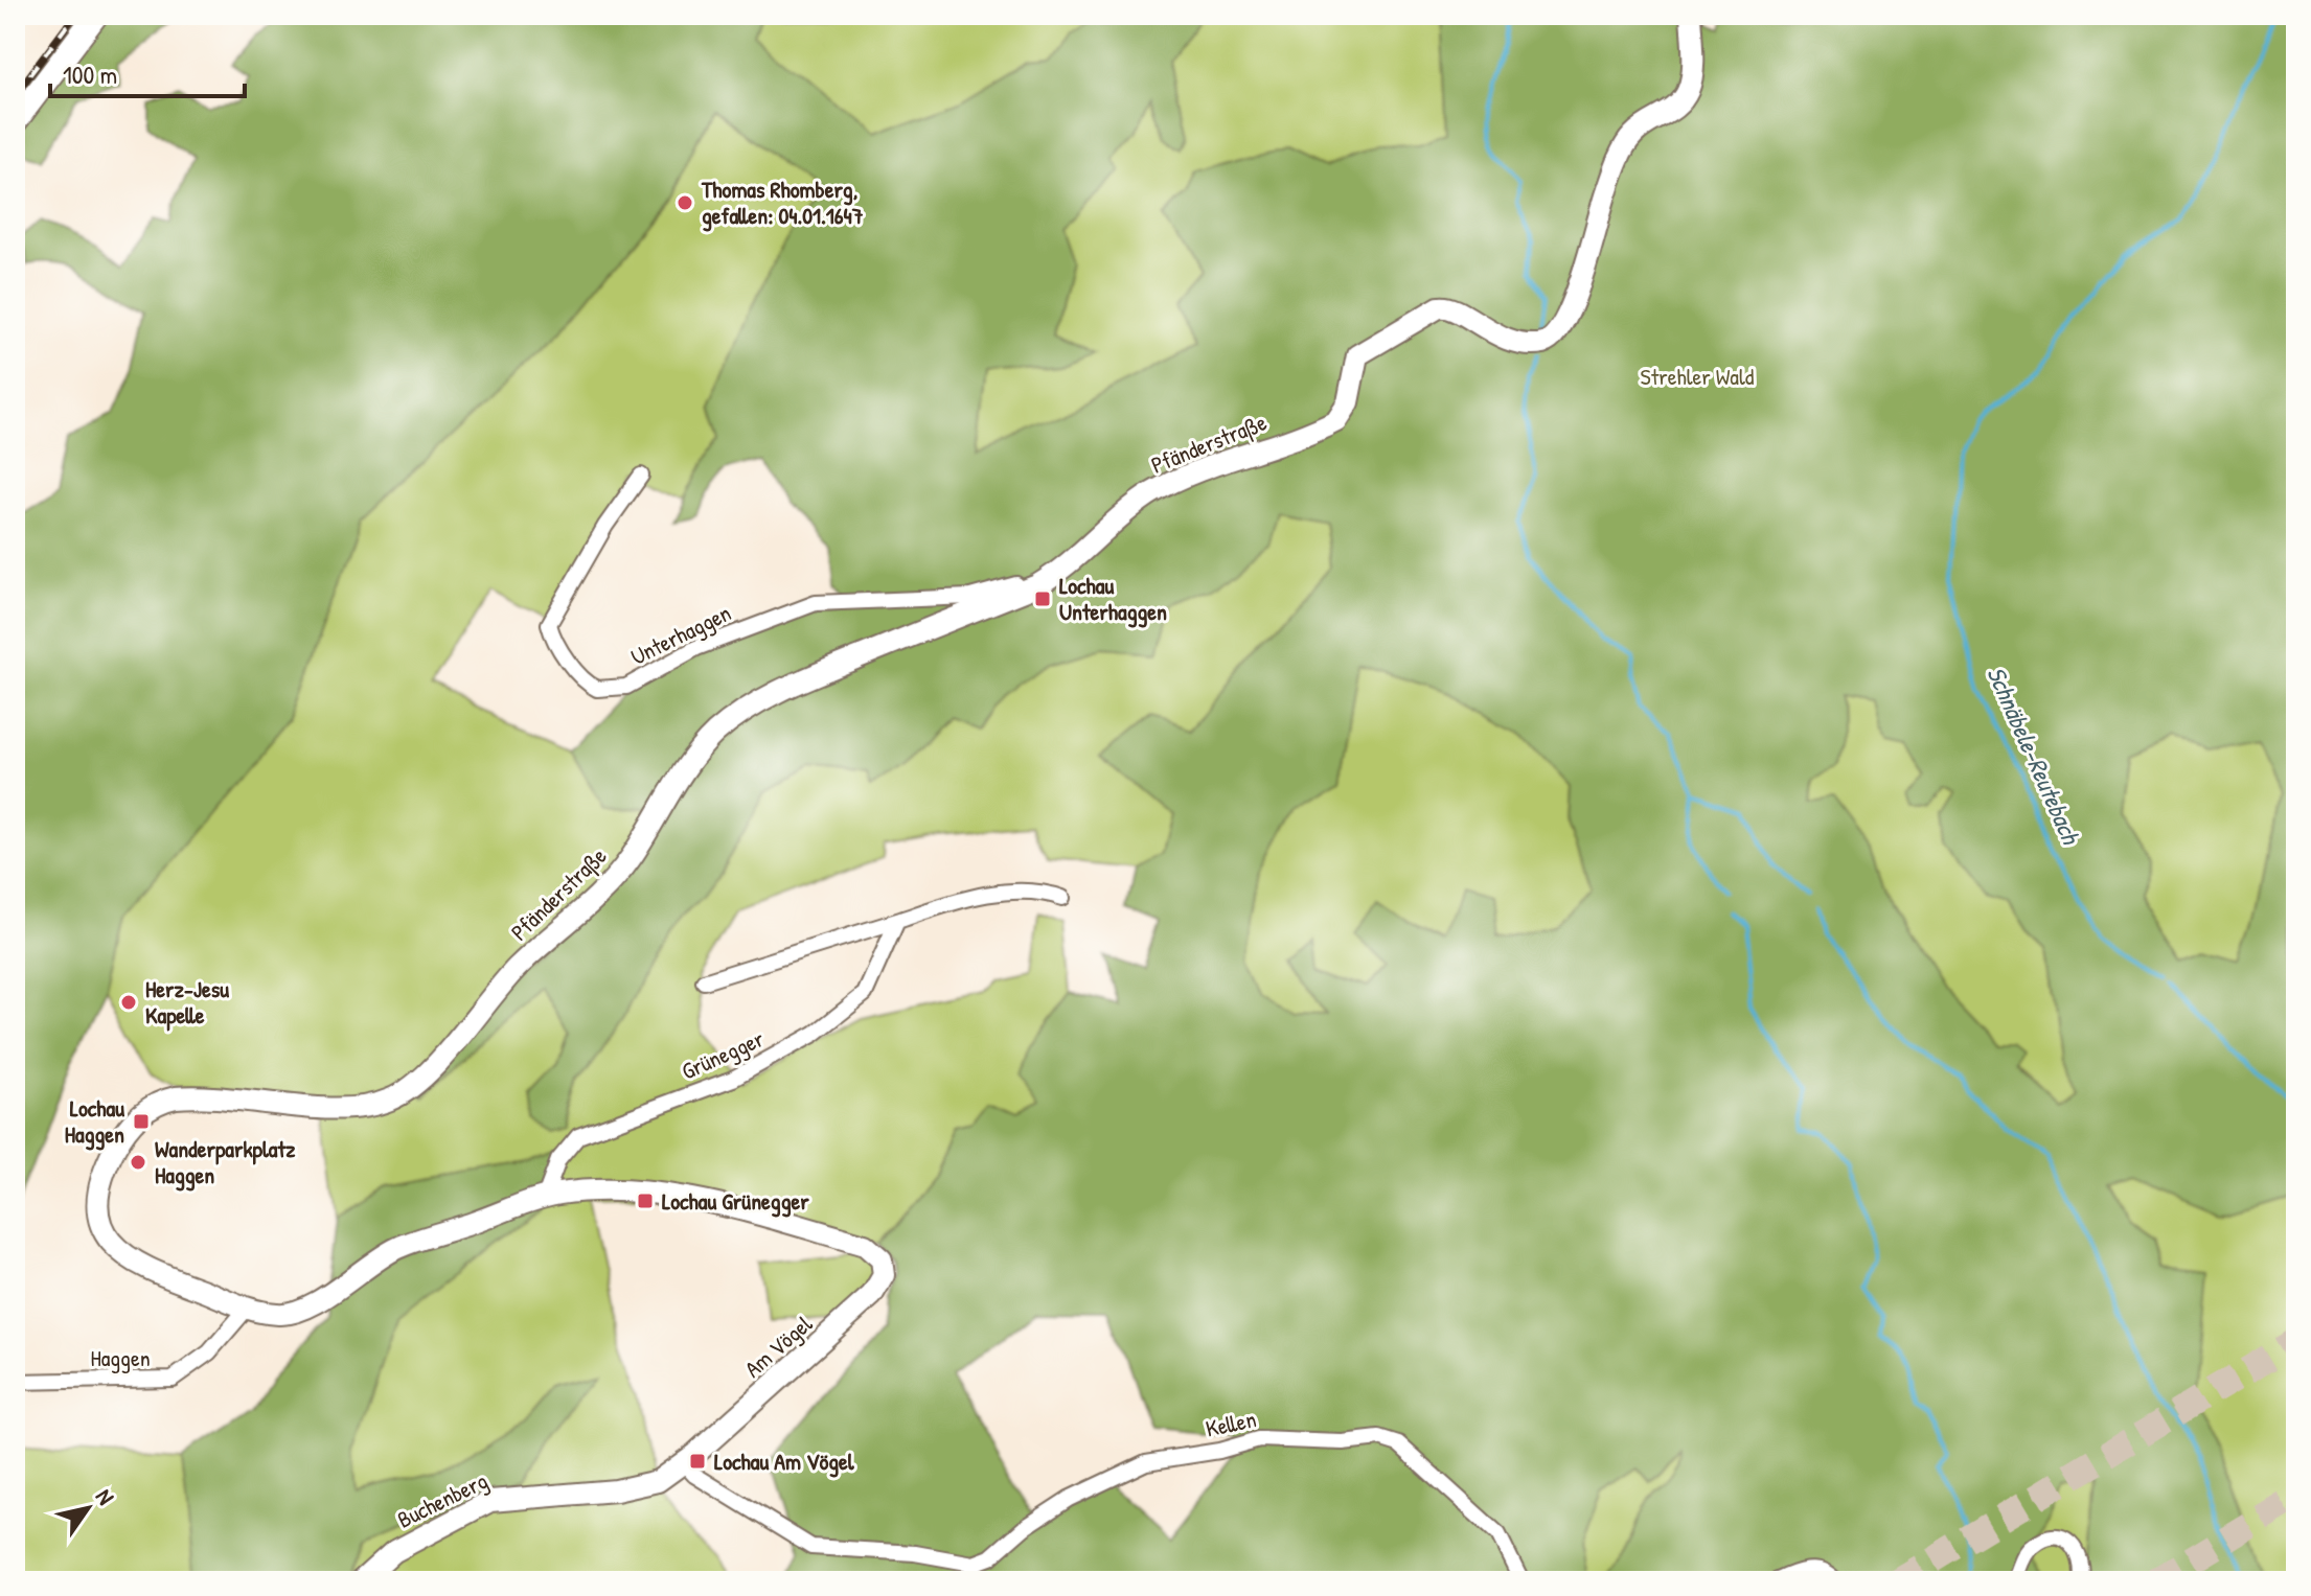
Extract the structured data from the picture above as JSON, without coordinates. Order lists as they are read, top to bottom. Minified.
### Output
{"streets":{"street":["Pfänderstraße","Unterhaggen","Grünegger","Am Vögel","Haggen","Kellen","Buchenberg"]},"crossings":[["Pfänderstraße","Unterhaggen"],["Pfänderstraße","Grünegger"],["Pfänderstraße","Am Vögel"],["Pfänderstraße","Haggen"],["Am Vögel","Kellen"],["Am Vögel","Buchenberg"]],"water":["Schnäbele-Reutebach"],"parks":["Strehler Wald"],"places":{"other":["Thomas Rhomberg, gefallen: 04.01.1647","Herz-Jesu Kapelle","Wanderparkplatz Haggen"],"transit":["Lochau Unterhaggen","Lochau Haggen","Lochau Grünegger","Lochau Am Vögel"]},"scale_bar":"100 m","north":"top right"}
